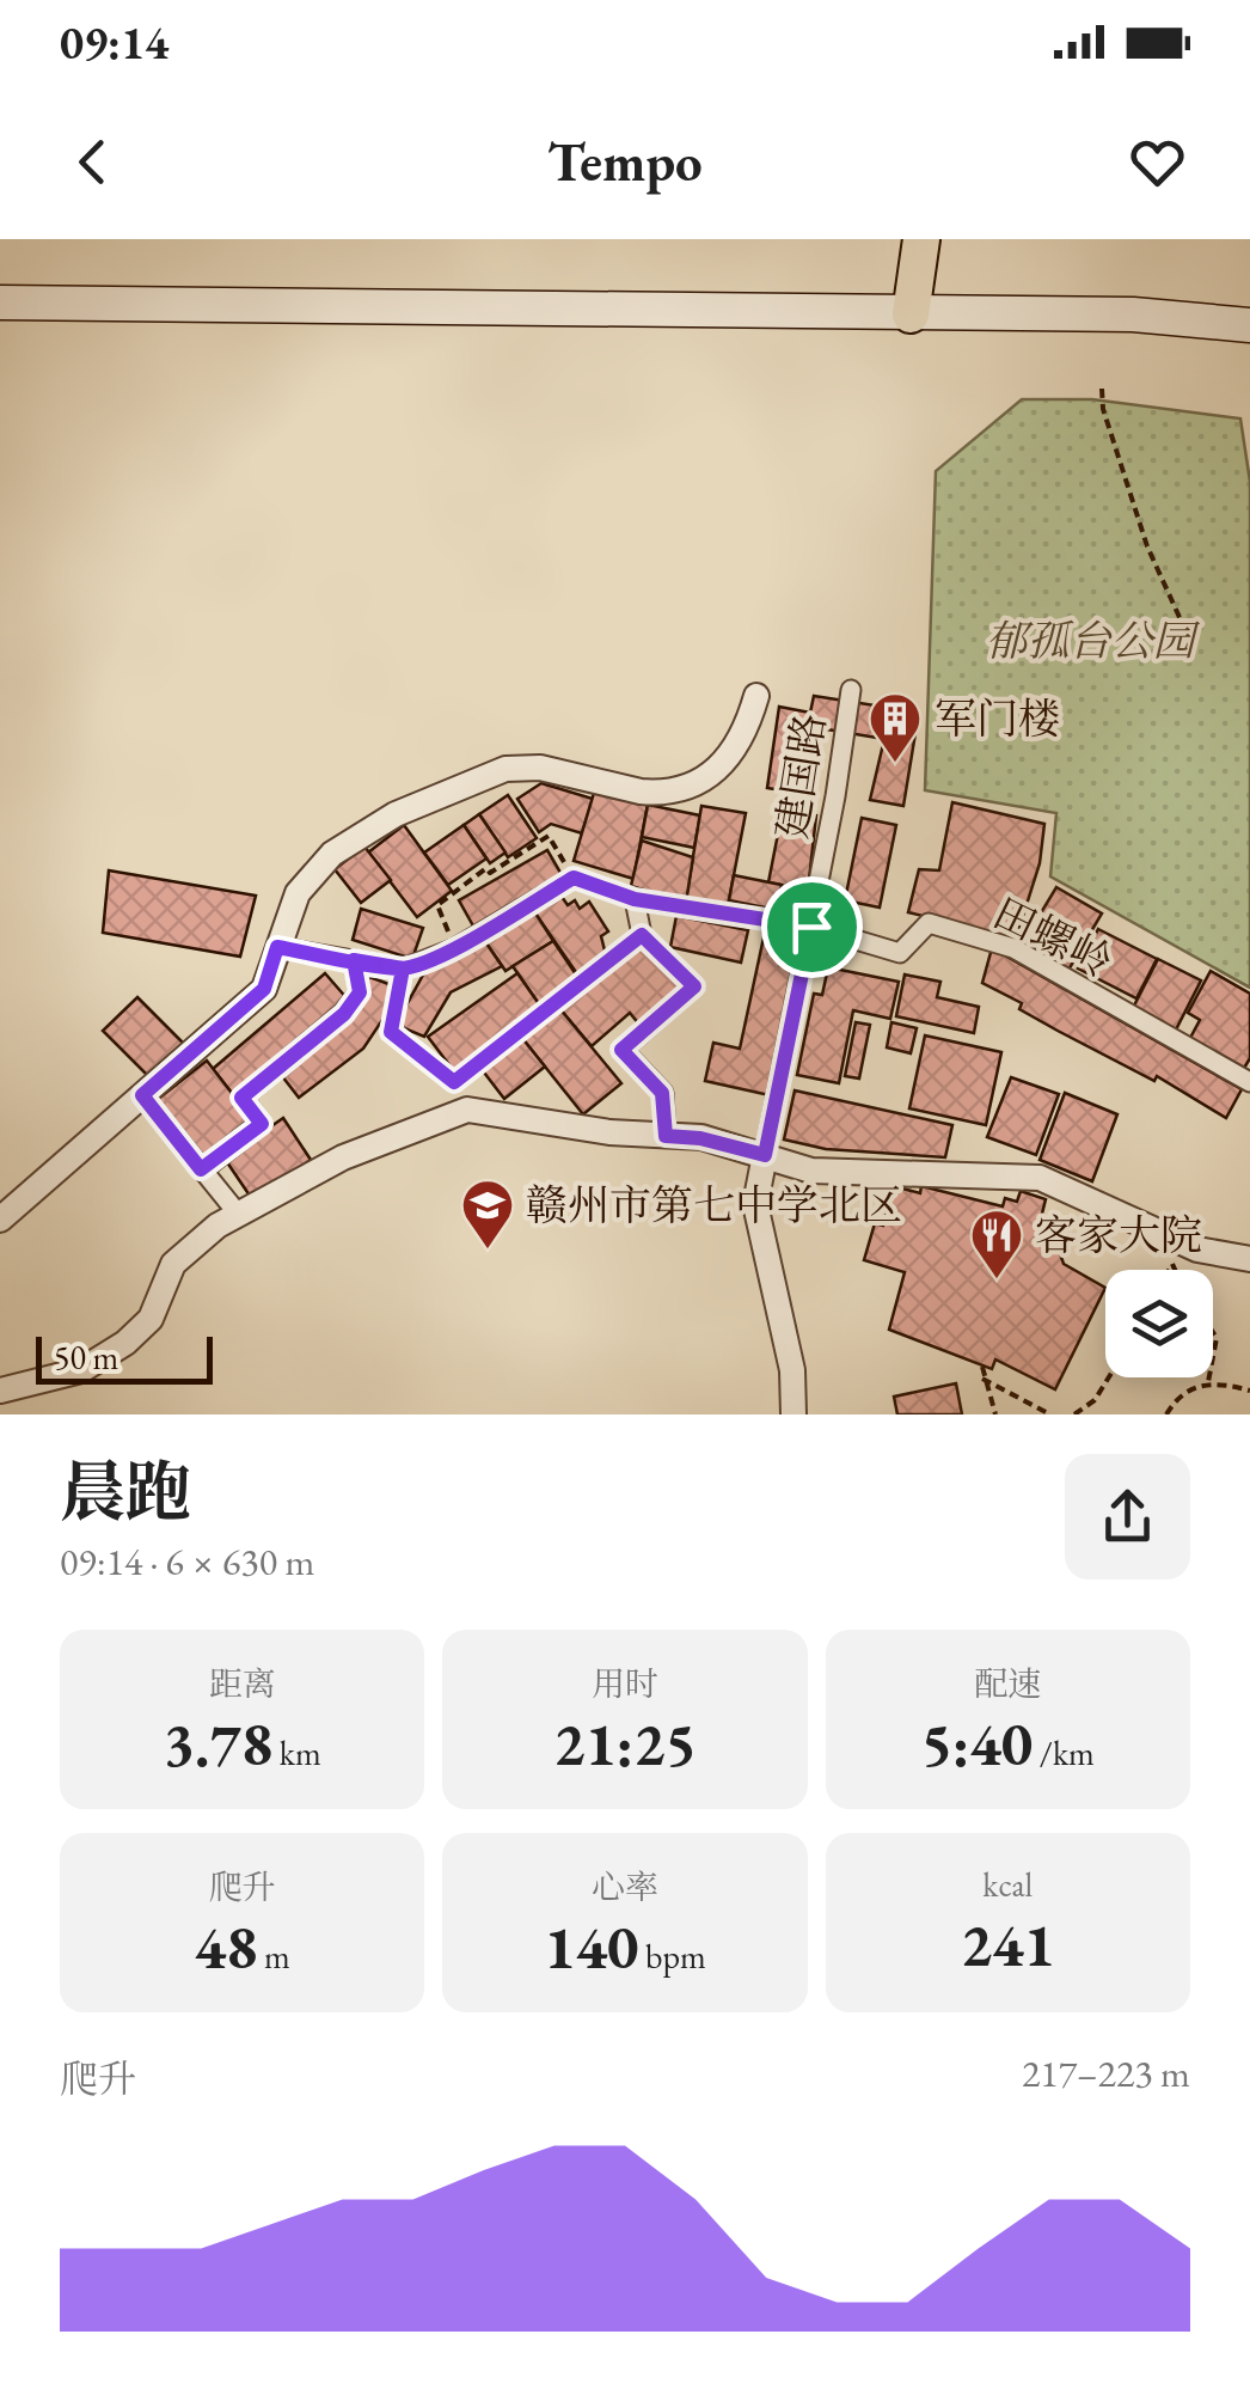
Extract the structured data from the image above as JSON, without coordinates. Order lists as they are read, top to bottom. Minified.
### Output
{"streets":{"street":["建国路","田螺岭"]},"crossings":[["建国路","田螺岭"]],"parks":["郁孤台公园"],"places":{"building":["军门楼"],"school or university":["赣州市第七中学北区"],"restaurant":["客家大院"]},"scale_bar":"50 m","page":{"status":"09:14","header":"Tempo","scale":"50 m","heading":["晨跑","09:14 · 6 × 630 m"],"stats":[["距离","3.78 km"],["用时","21:25"],["配速","5:40 /km"],["爬升","48 m"],["心率","140 bpm"],["kcal","241"]],"chart":["爬升","217–223 m"]}}
